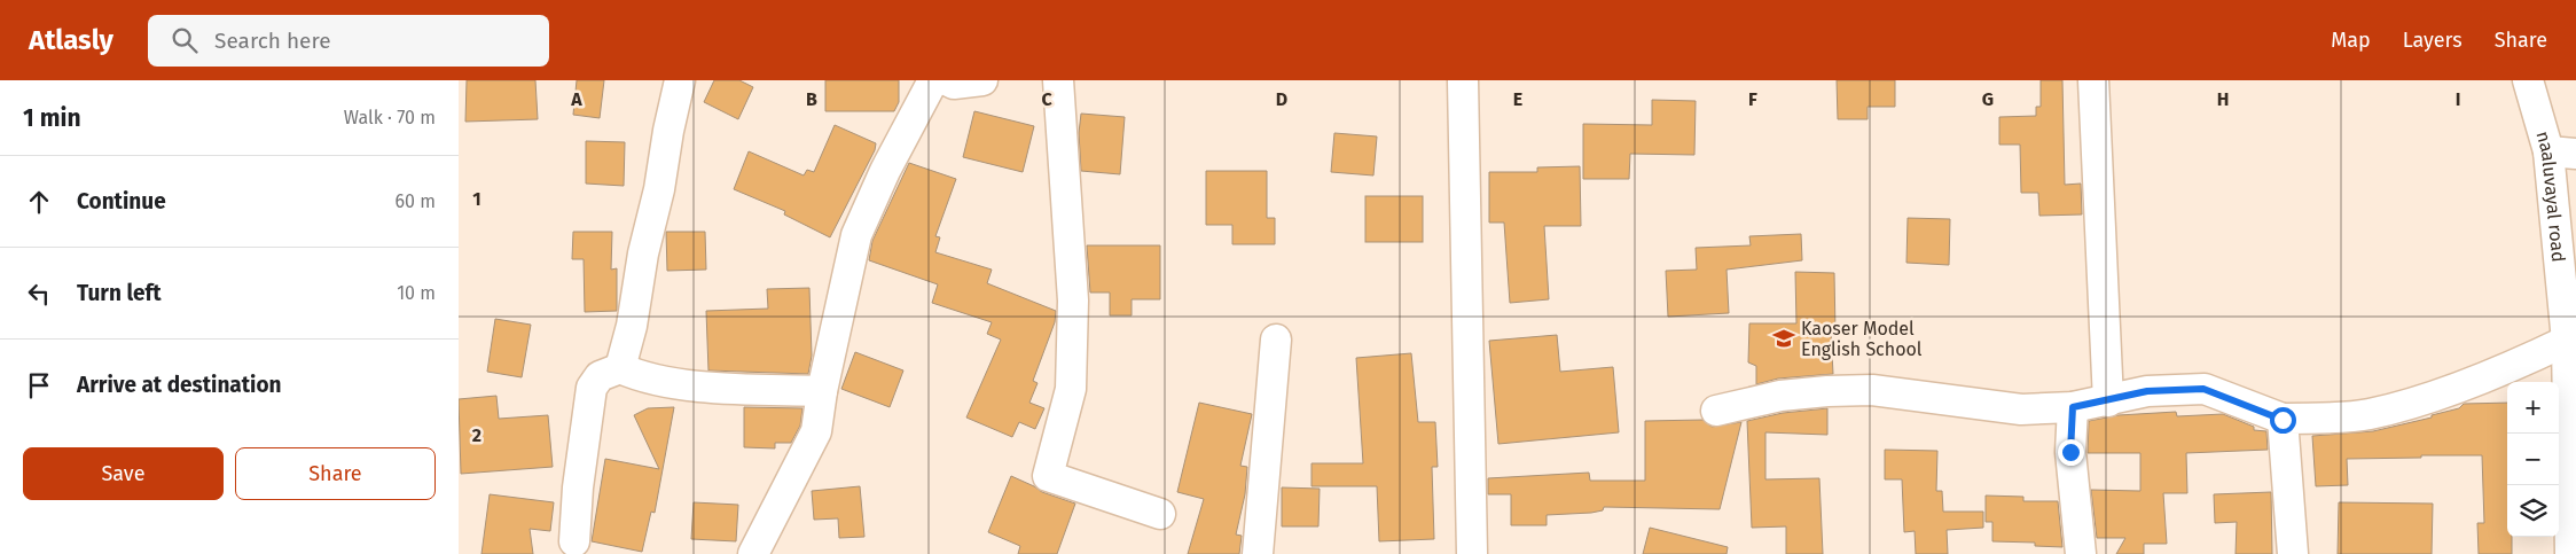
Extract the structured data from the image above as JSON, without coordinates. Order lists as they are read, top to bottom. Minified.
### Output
{"streets":{"street":["naaluvayal road"]},"places":{"school or university":["Kaoser Model English School"]},"page":{"header":"Atlasly","search":"Search here","nav":["Map","Layers","Share"],"heading":["1 min","Walk · 70 m"],"list":[["Continue","60 m"],["Turn left","10 m"],"Arrive at destination"],"map_buttons":["+","−"],"buttons":["Save","Share"]},"grid":{"columns":["A","B","C","D","E","F","G","H","I"],"rows":["1","2"]}}
